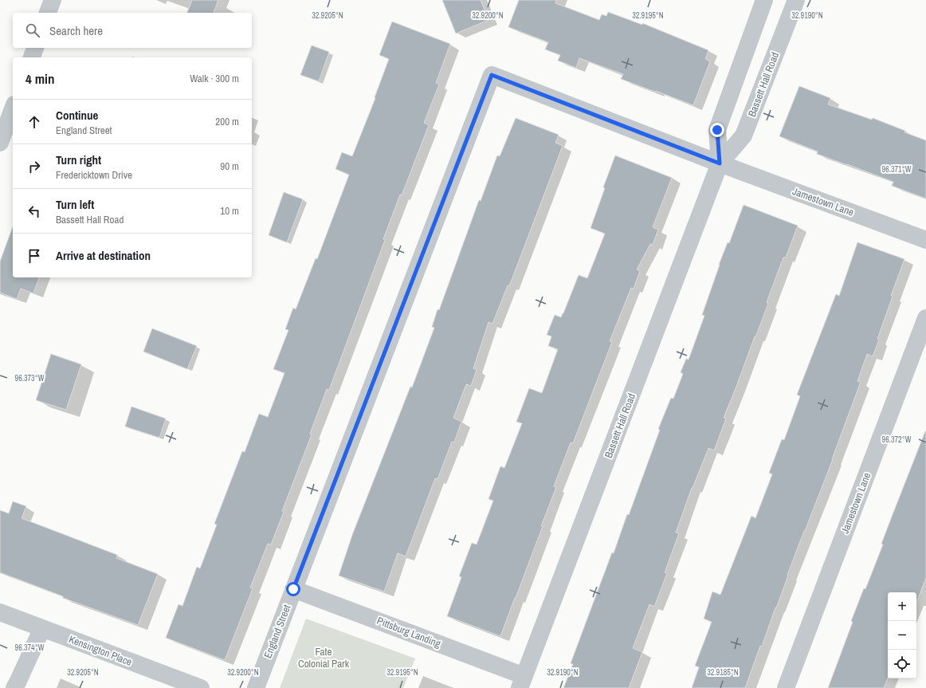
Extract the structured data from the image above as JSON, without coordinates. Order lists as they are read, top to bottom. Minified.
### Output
{"streets":{"street":["Bassett Hall Road","Jamestown Lane","England Street","Pittsburg Landing","Kensington Place"]},"crossings":[["Bassett Hall Road","Jamestown Lane"],["Bassett Hall Road","Pittsburg Landing"],["Jamestown Lane","England Street"],["England Street","Pittsburg Landing"]],"parks":["Fate Colonial Park"],"page":{"search":"Search here","heading":["4 min","Walk · 300 m"],"list":[["Continue","England Street","200 m"],["Turn right","Fredericktown Drive","90 m"],["Turn left","Bassett Hall Road","10 m"],"Arrive at destination"],"map_buttons":["+","−"]},"coordinates":["32.9205°N","32.9200°N","32.9195°N","32.9190°N","96.371°W","96.373°W","96.372°W","96.374°W","32.9185°N"]}
